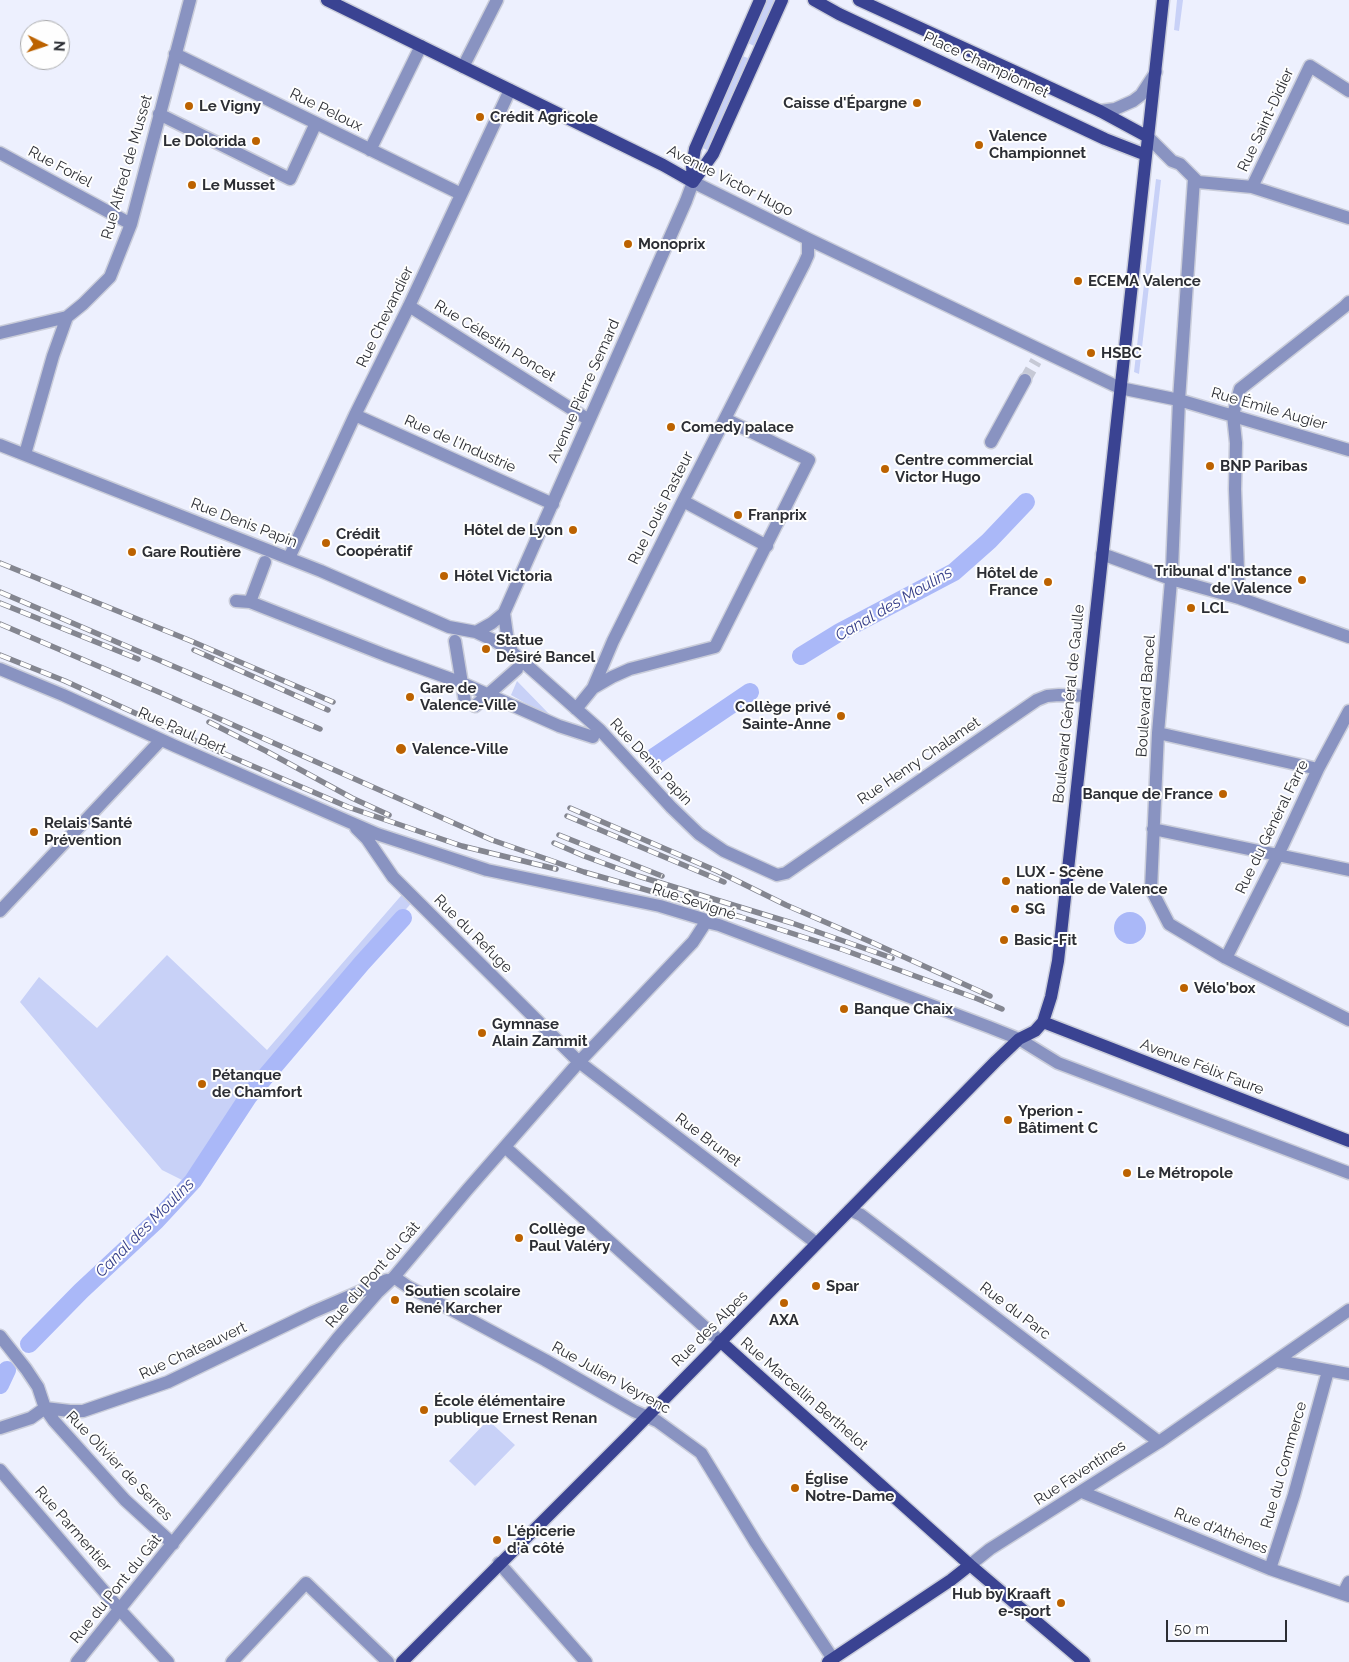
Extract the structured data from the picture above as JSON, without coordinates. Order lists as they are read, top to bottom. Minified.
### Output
{"streets":{"main road":["Place Championnet","Avenue Victor Hugo","Boulevard Général de Gaulle","Avenue Félix Faure","Rue des Alpes","Rue Marcellin Berthelot","Rue Faventines"],"street":["Rue Peloux","Rue Saint-Didier","Rue Foriel","Rue Alfred de Musset","Rue Chevandier","Rue Célestin Poncet","Avenue Pierre Semard","Rue Émile Augier","Rue de l'Industrie","Rue Louis Pasteur","Rue Denis Papin","Boulevard Bancel","Rue Paul Bert","Rue Henry Chalamet","Rue du Général Farre","Rue Sevigné","Rue du Refuge","Rue Brunet","Rue du Pont du Gât","Rue du Parc","Rue Chateauvert","Rue Julien Veyrenc","Rue du Commerce","Rue Olivier de Serres","Rue Parmentier","Rue d'Athènes"]},"crossings":[["Place Championnet","Boulevard Général de Gaulle"],["Rue Peloux","Rue Alfred de Musset"],["Rue Peloux","Rue Chevandier"],["Rue Foriel","Rue Alfred de Musset"],["Avenue Victor Hugo","Rue Chevandier"],["Avenue Victor Hugo","Avenue Pierre Semard"],["Avenue Victor Hugo","Rue Émile Augier"],["Avenue Victor Hugo","Rue Louis Pasteur"],["Avenue Victor Hugo","Boulevard Général de Gaulle"],["Rue Chevandier","Rue Célestin Poncet"],["Rue Chevandier","Rue de l'Industrie"],["Rue Chevandier","Rue Denis Papin"],["Rue Célestin Poncet","Avenue Pierre Semard"],["Avenue Pierre Semard","Rue de l'Industrie"],["Rue Émile Augier","Boulevard Bancel"],["Rue Émile Augier","Boulevard Général de Gaulle"],["Rue Louis Pasteur","Rue Denis Papin"],["Rue Denis Papin","Rue Henry Chalamet"],["Boulevard Bancel","Rue du Général Farre"],["Boulevard Général de Gaulle","Rue Henry Chalamet"],["Boulevard Général de Gaulle","Avenue Félix Faure"],["Boulevard Général de Gaulle","Rue des Alpes"],["Rue Paul Bert","Rue Sevigné"],["Rue Paul Bert","Rue du Refuge"],["Rue Sevigné","Rue du Refuge"],["Rue Sevigné","Rue du Pont du Gât"],["Rue Sevigné","Rue des Alpes"],["Rue du Refuge","Rue Brunet"],["Rue du Refuge","Rue du Pont du Gât"],["Avenue Félix Faure","Rue des Alpes"],["Rue Brunet","Rue du Pont du Gât"],["Rue Brunet","Rue des Alpes"],["Rue du Pont du Gât","Rue Chateauvert"],["Rue du Pont du Gât","Rue Julien Veyrenc"],["Rue du Pont du Gât","Rue Marcellin Berthelot"],["Rue du Pont du Gât","Rue Olivier de Serres"],["Rue du Pont du Gât","Rue Parmentier"],["Rue du Parc","Rue des Alpes"],["Rue du Parc","Rue Faventines"],["Rue des Alpes","Rue Julien Veyrenc"],["Rue des Alpes","Rue Marcellin Berthelot"],["Rue Chateauvert","Rue Julien Veyrenc"],["Rue Chateauvert","Rue Olivier de Serres"],["Rue Julien Veyrenc","Rue Faventines"],["Rue Marcellin Berthelot","Rue Faventines"],["Rue du Commerce","Rue d'Athènes"],["Rue Faventines","Rue d'Athènes"]],"water":["Canal des Moulins"],"places":["Caisse d'Épargne","Le Vigny","Crédit Agricole","Le Dolorida","Valence Championnet","Le Musset","Monoprix","ECEMA Valence","HSBC","Comedy palace","BNP Paribas","Centre commercial Victor Hugo","Franprix","Hôtel de Lyon","Crédit Coopératif","Gare Routière","Hôtel Victoria","Tribunal d'Instance de Valence","Hôtel de France","LCL","Statue Désiré Bancel","Gare de Valence-Ville","Collège privé Sainte-Anne","Valence-Ville","Banque de France","Relais Santé Prévention","LUX - Scène nationale de Valence","SG","Basic-Fit","Vélo'box","Banque Chaix","Gymnase Alain Zammit","Pétanque de Chamfort","Yperion - Bâtiment C","Le Métropole","Collège Paul Valéry","Spar","Soutien scolaire René Karcher","AXA","École élémentaire publique Ernest Renan","Église Notre-Dame","L'épicerie d'à côté","Hub by Kraaft e-sport"],"scale_bar":"50 m","north":"right"}
